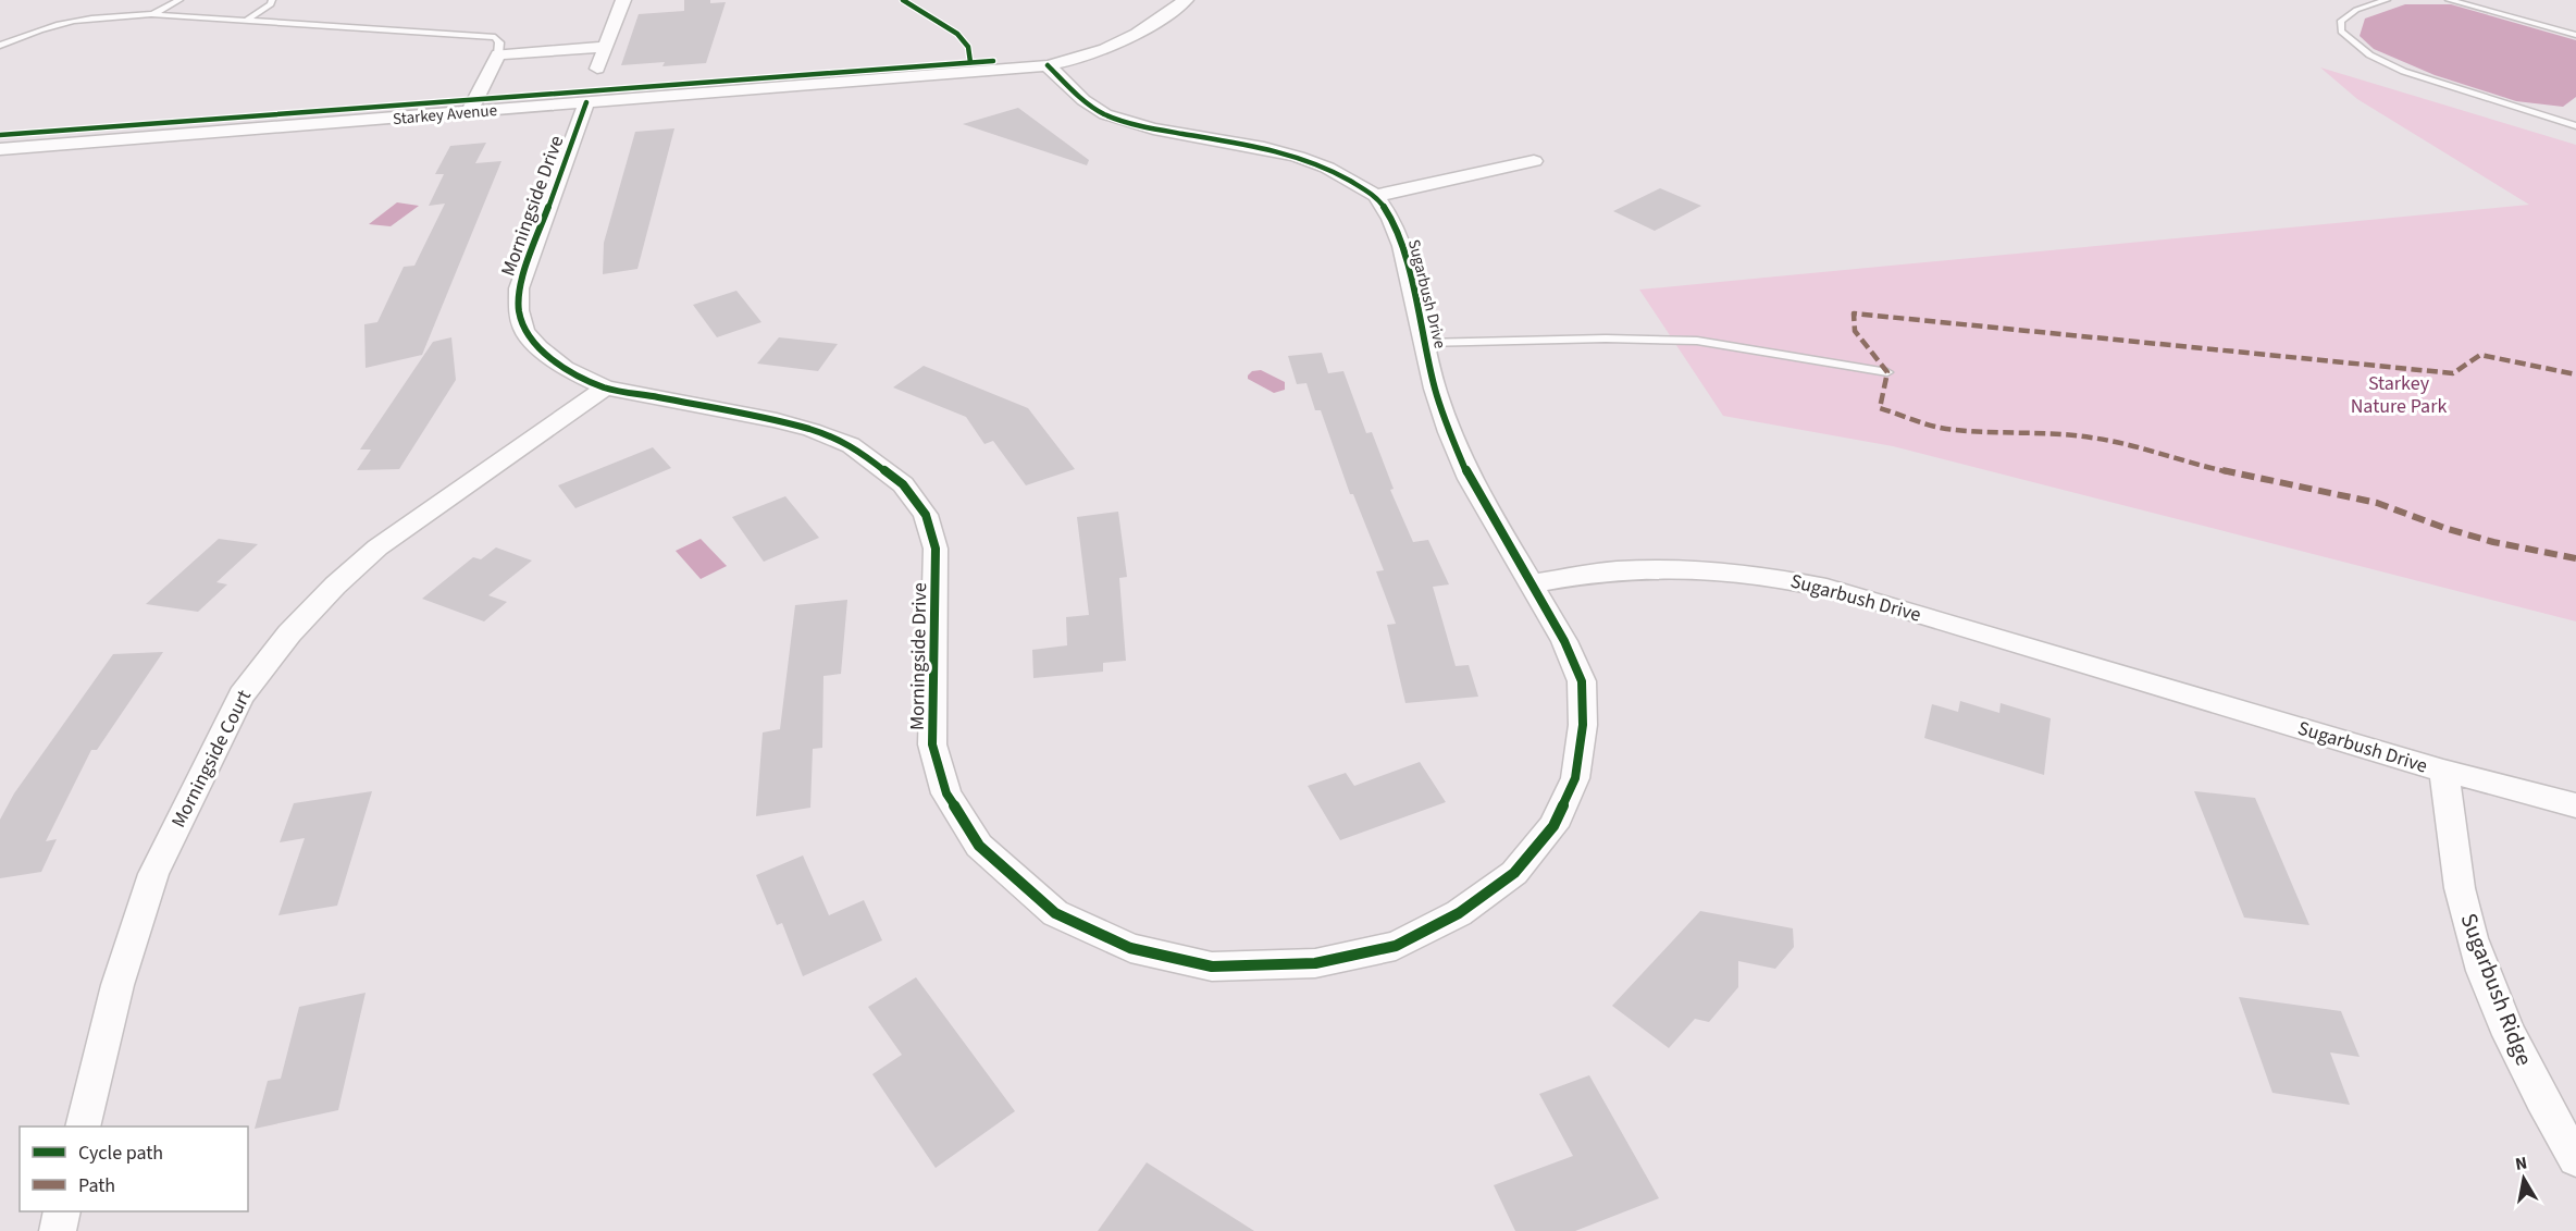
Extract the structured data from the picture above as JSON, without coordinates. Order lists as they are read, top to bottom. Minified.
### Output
{"streets":{"street":["Starkey Avenue","Morningside Drive","Sugarbush Drive","Morningside Court","Sugarbush Ridge"]},"crossings":[["Starkey Avenue","Morningside Drive"],["Starkey Avenue","Sugarbush Drive"],["Morningside Drive","Sugarbush Drive"],["Morningside Drive","Morningside Court"],["Sugarbush Drive","Sugarbush Ridge"]],"parks":["Starkey Nature Park"],"legend":["Cycle path","Path"],"north":"top"}
